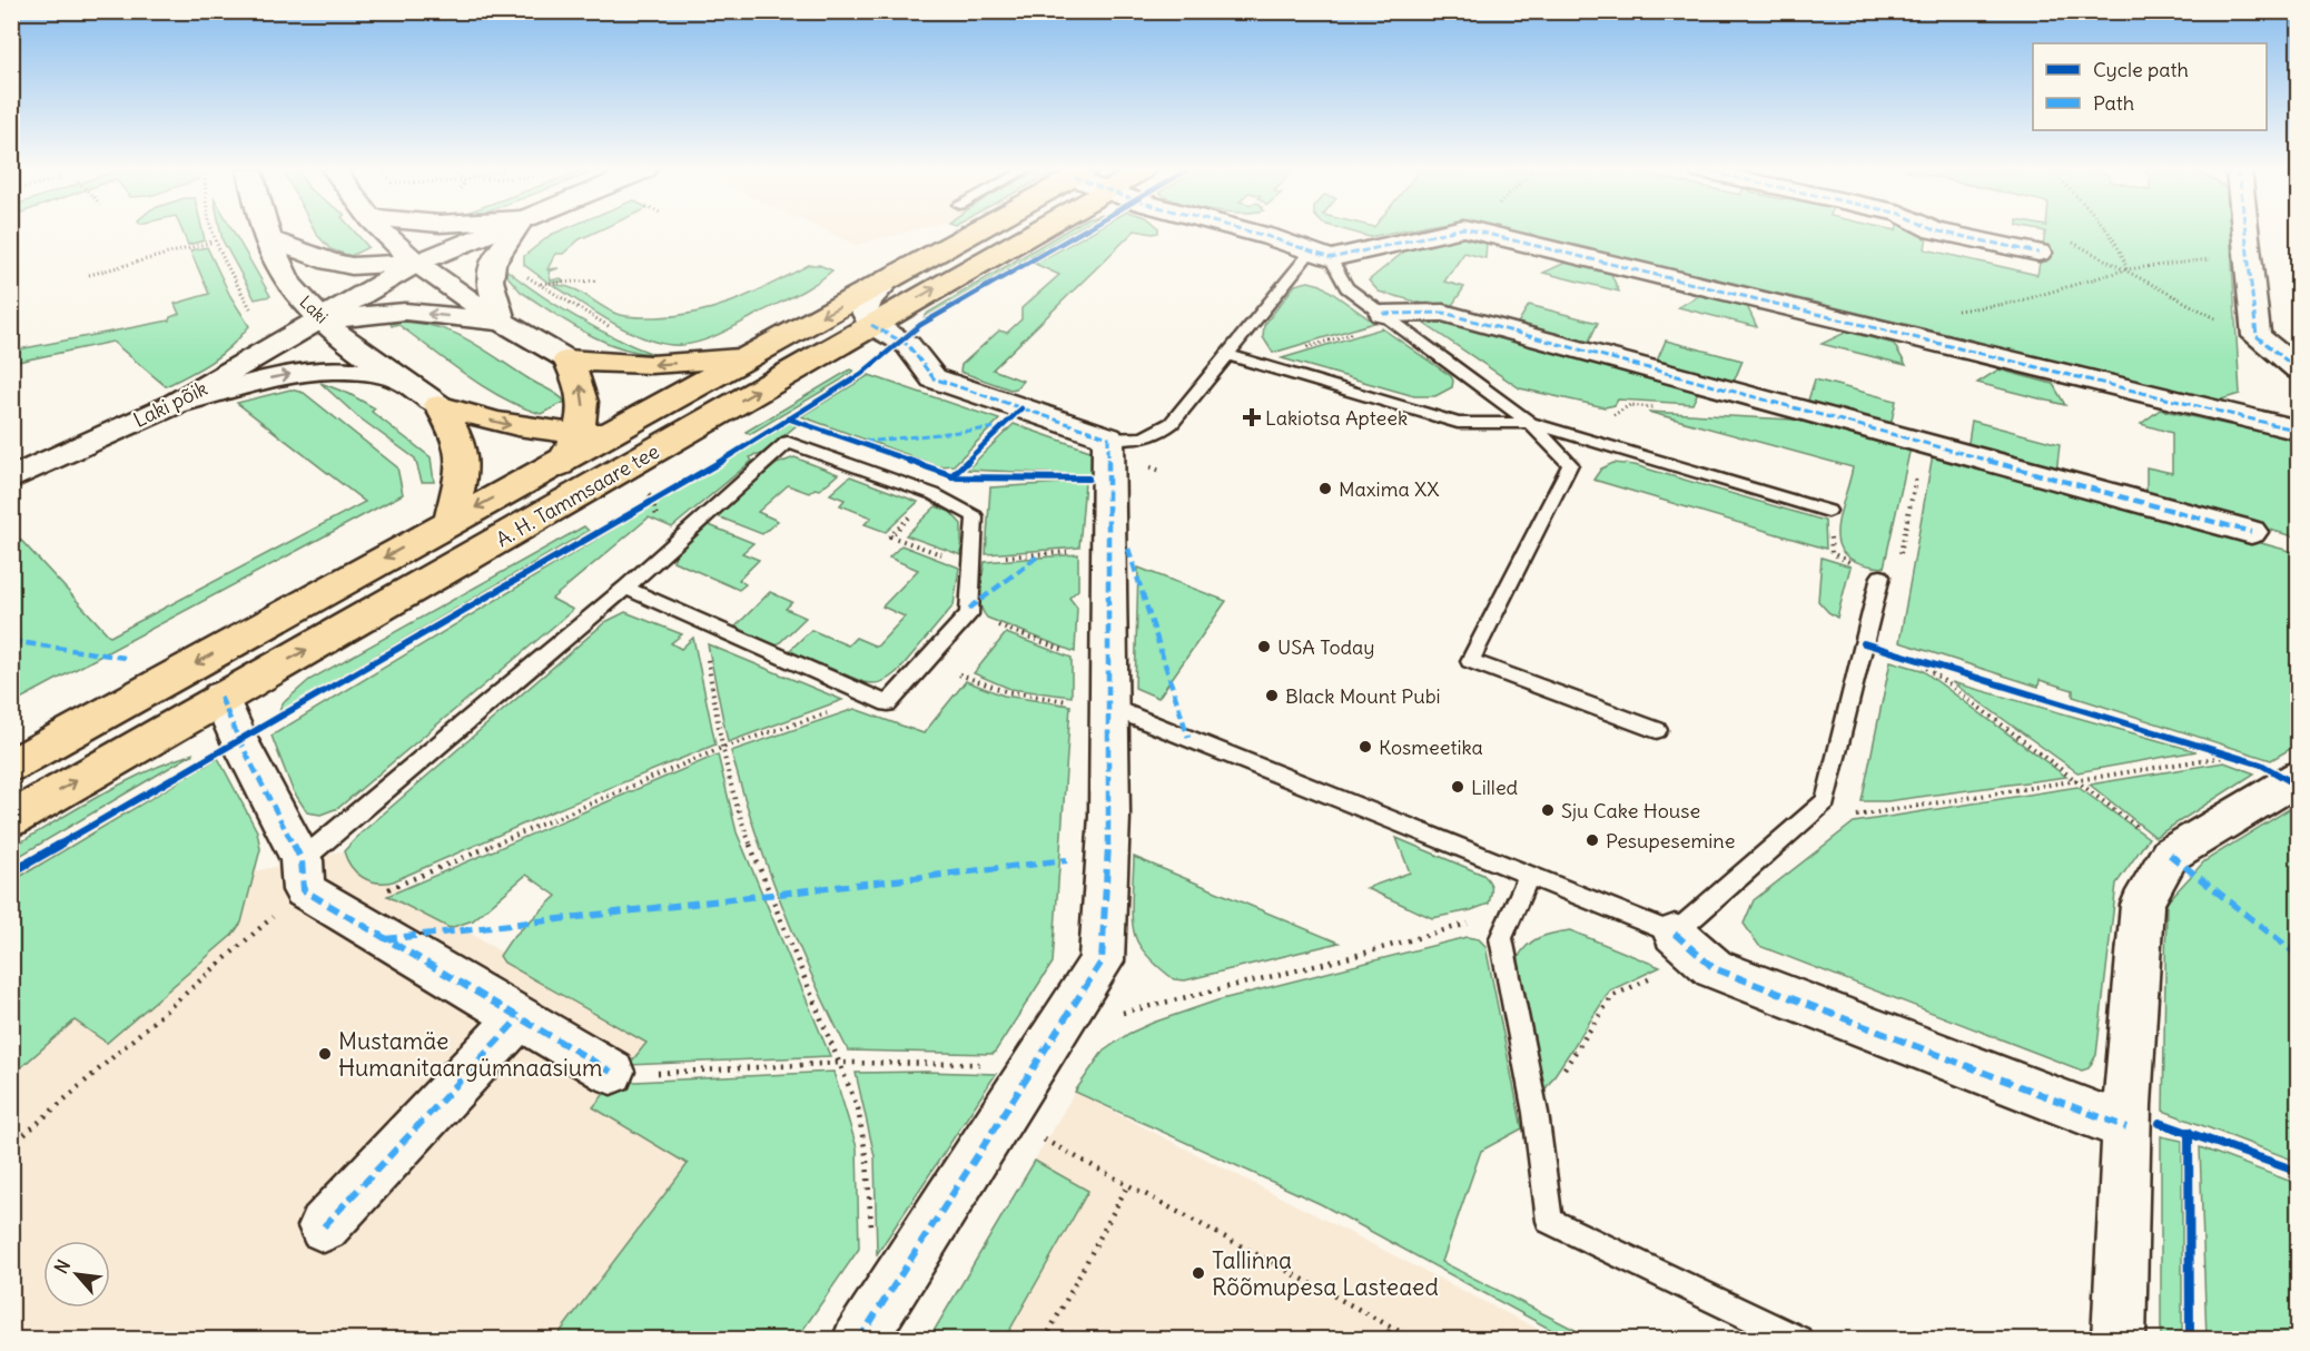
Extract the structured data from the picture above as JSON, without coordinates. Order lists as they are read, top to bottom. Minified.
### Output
{"streets":{"main road":["A. H. Tammsaare tee"],"street":["Laki","Laki põik"]},"crossings":[["Laki","Laki põik"]],"places":{"health":["Lakiotsa Apteek"],"other":["Maxima XX","USA Today","Black Mount Pubi","Kosmeetika","Lilled","Sju Cake House","Pesupesemine","Mustamäe Humanitaargümnaasium","Tallinna Rõõmupesa Lasteaed"]},"legend":["Cycle path","Path"],"north":"top left"}
